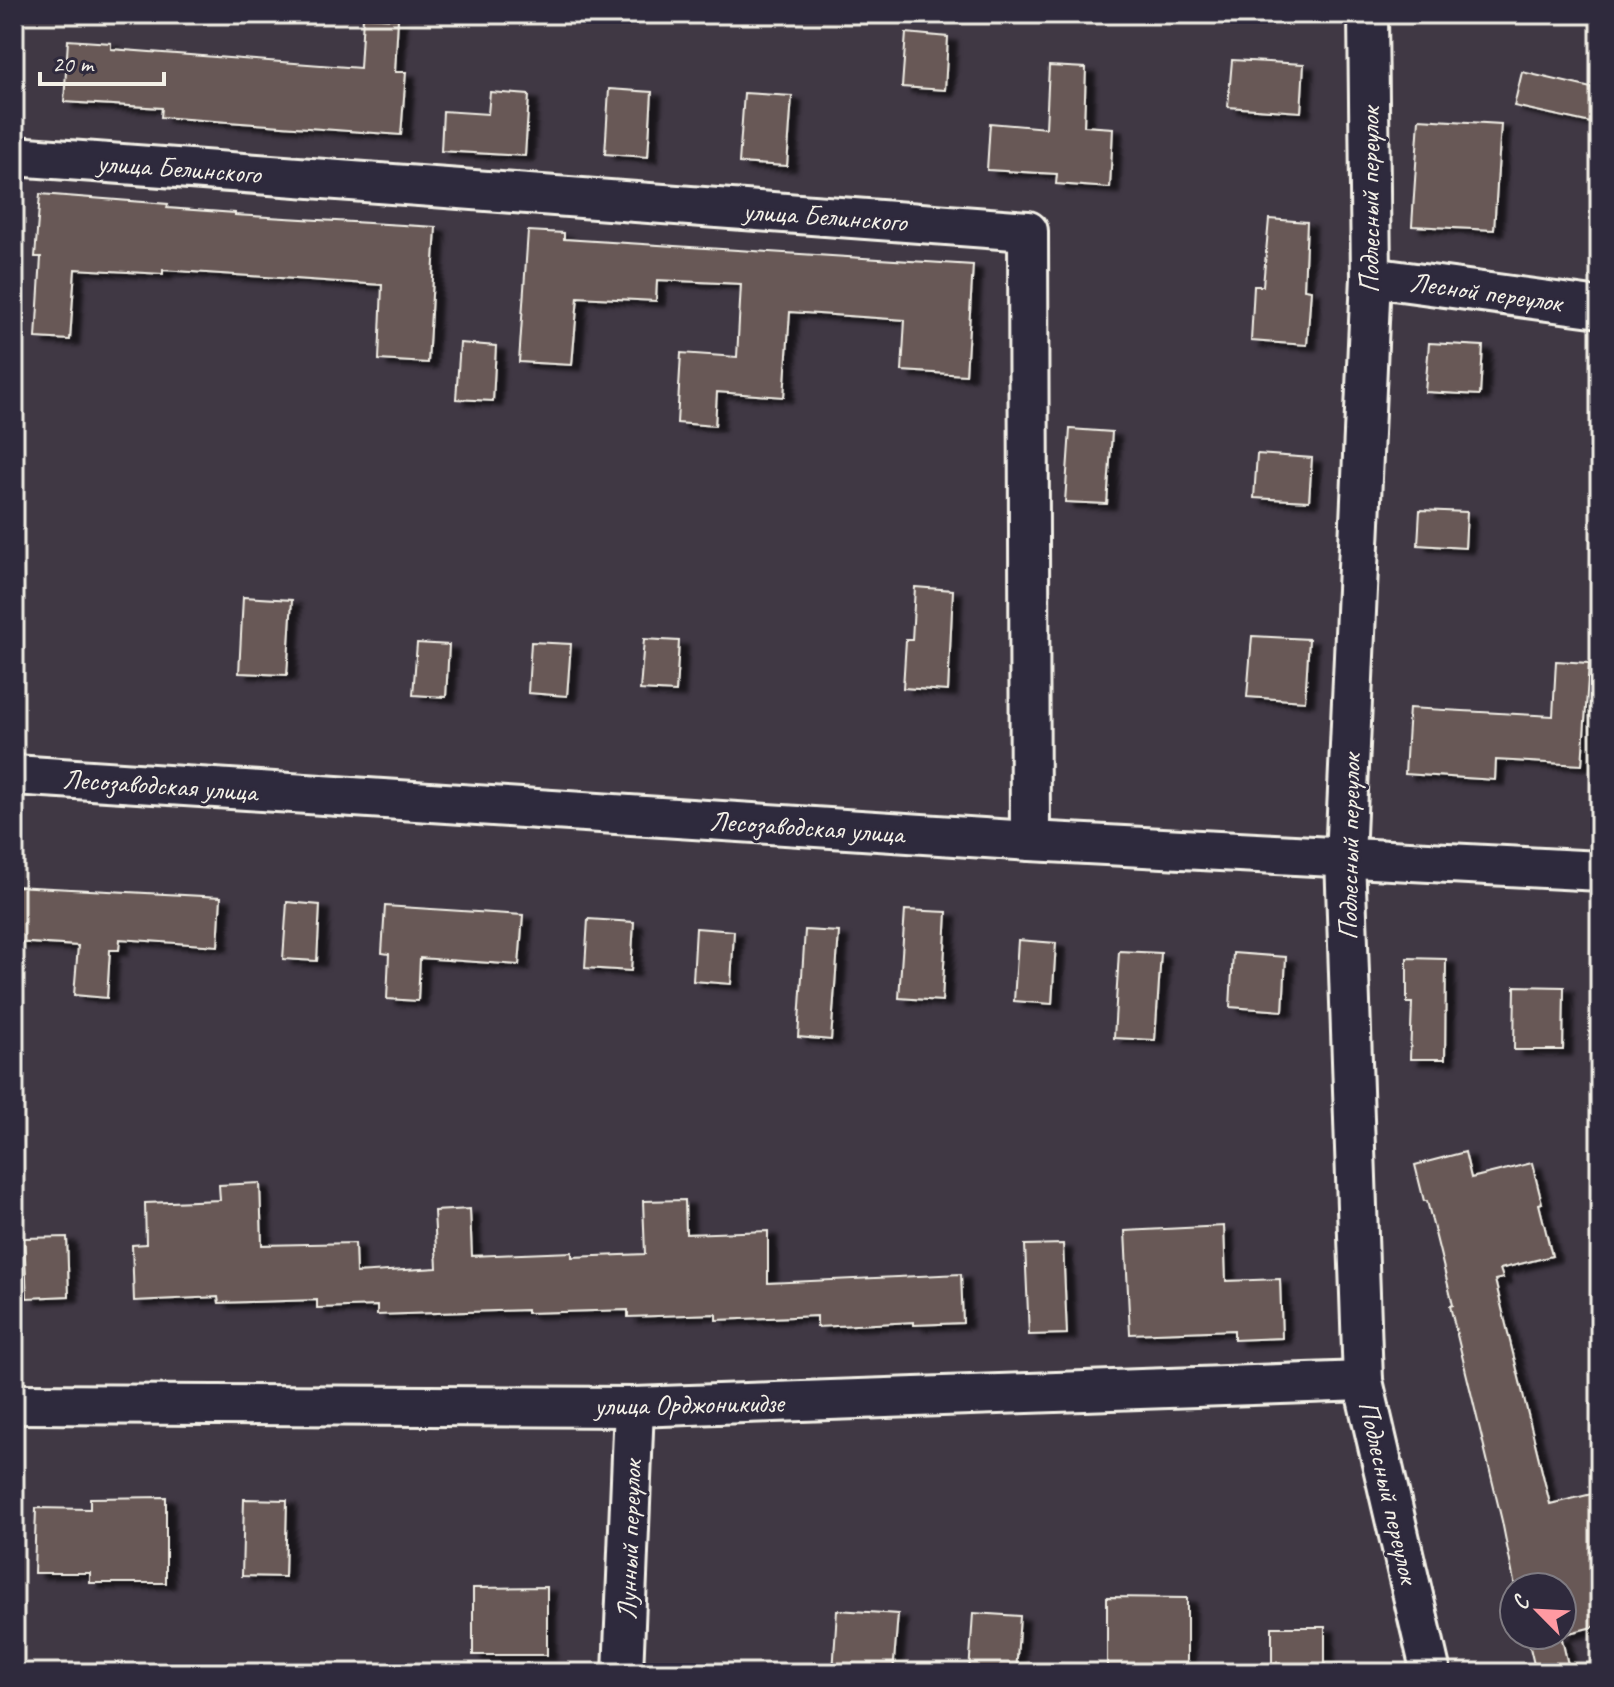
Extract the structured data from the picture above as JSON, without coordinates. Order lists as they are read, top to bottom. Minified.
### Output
{"streets":{"street":["улица Белинского","Подлесный переулок","Лесной переулок","Лесозаводская улица","улица Орджоникидзе","Лунный переулок"]},"crossings":[["улица Белинского","Лесозаводская улица"],["Подлесный переулок","Лесной переулок"],["Подлесный переулок","Лесозаводская улица"],["Подлесный переулок","улица Орджоникидзе"],["улица Орджоникидзе","Лунный переулок"]],"scale_bar":"20 m","north":"top left"}
